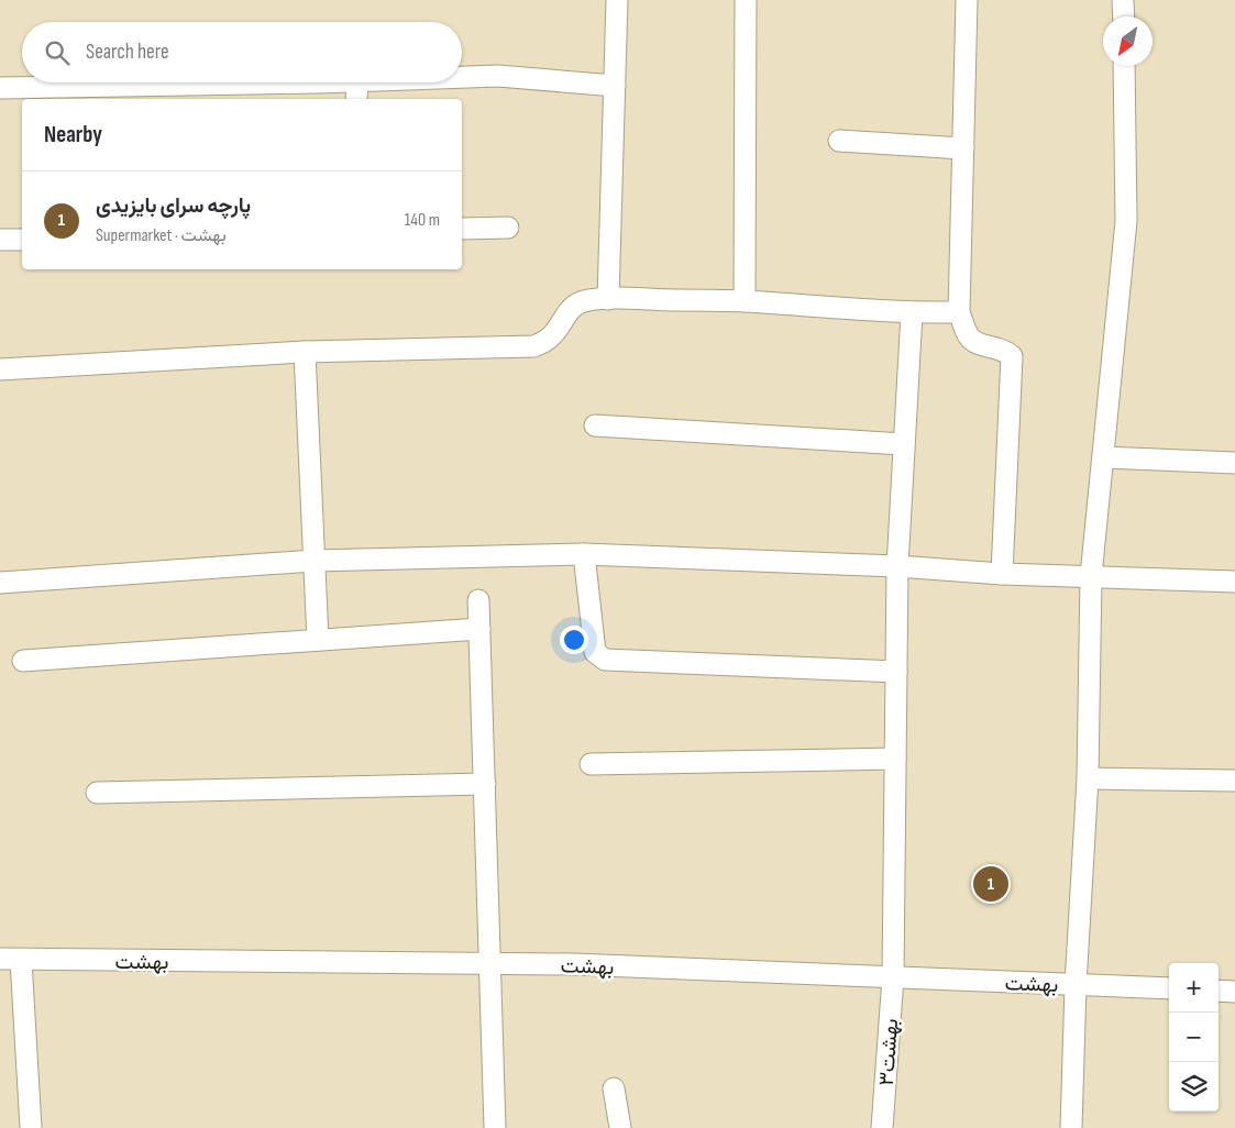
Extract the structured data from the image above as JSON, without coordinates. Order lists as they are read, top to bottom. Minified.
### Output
{"streets":{"street":["بهشت","بهشت۳"]},"crossings":[["بهشت","بهشت۳"]],"north":"bottom left","page":{"search":"Search here","heading":"Nearby","list":[{"mark":"1","name":"پارچه سرای بایزیدی","note":"Supermarket · بهشت","value":"140 m"}],"pins":"1","map_buttons":["+","−"]}}
